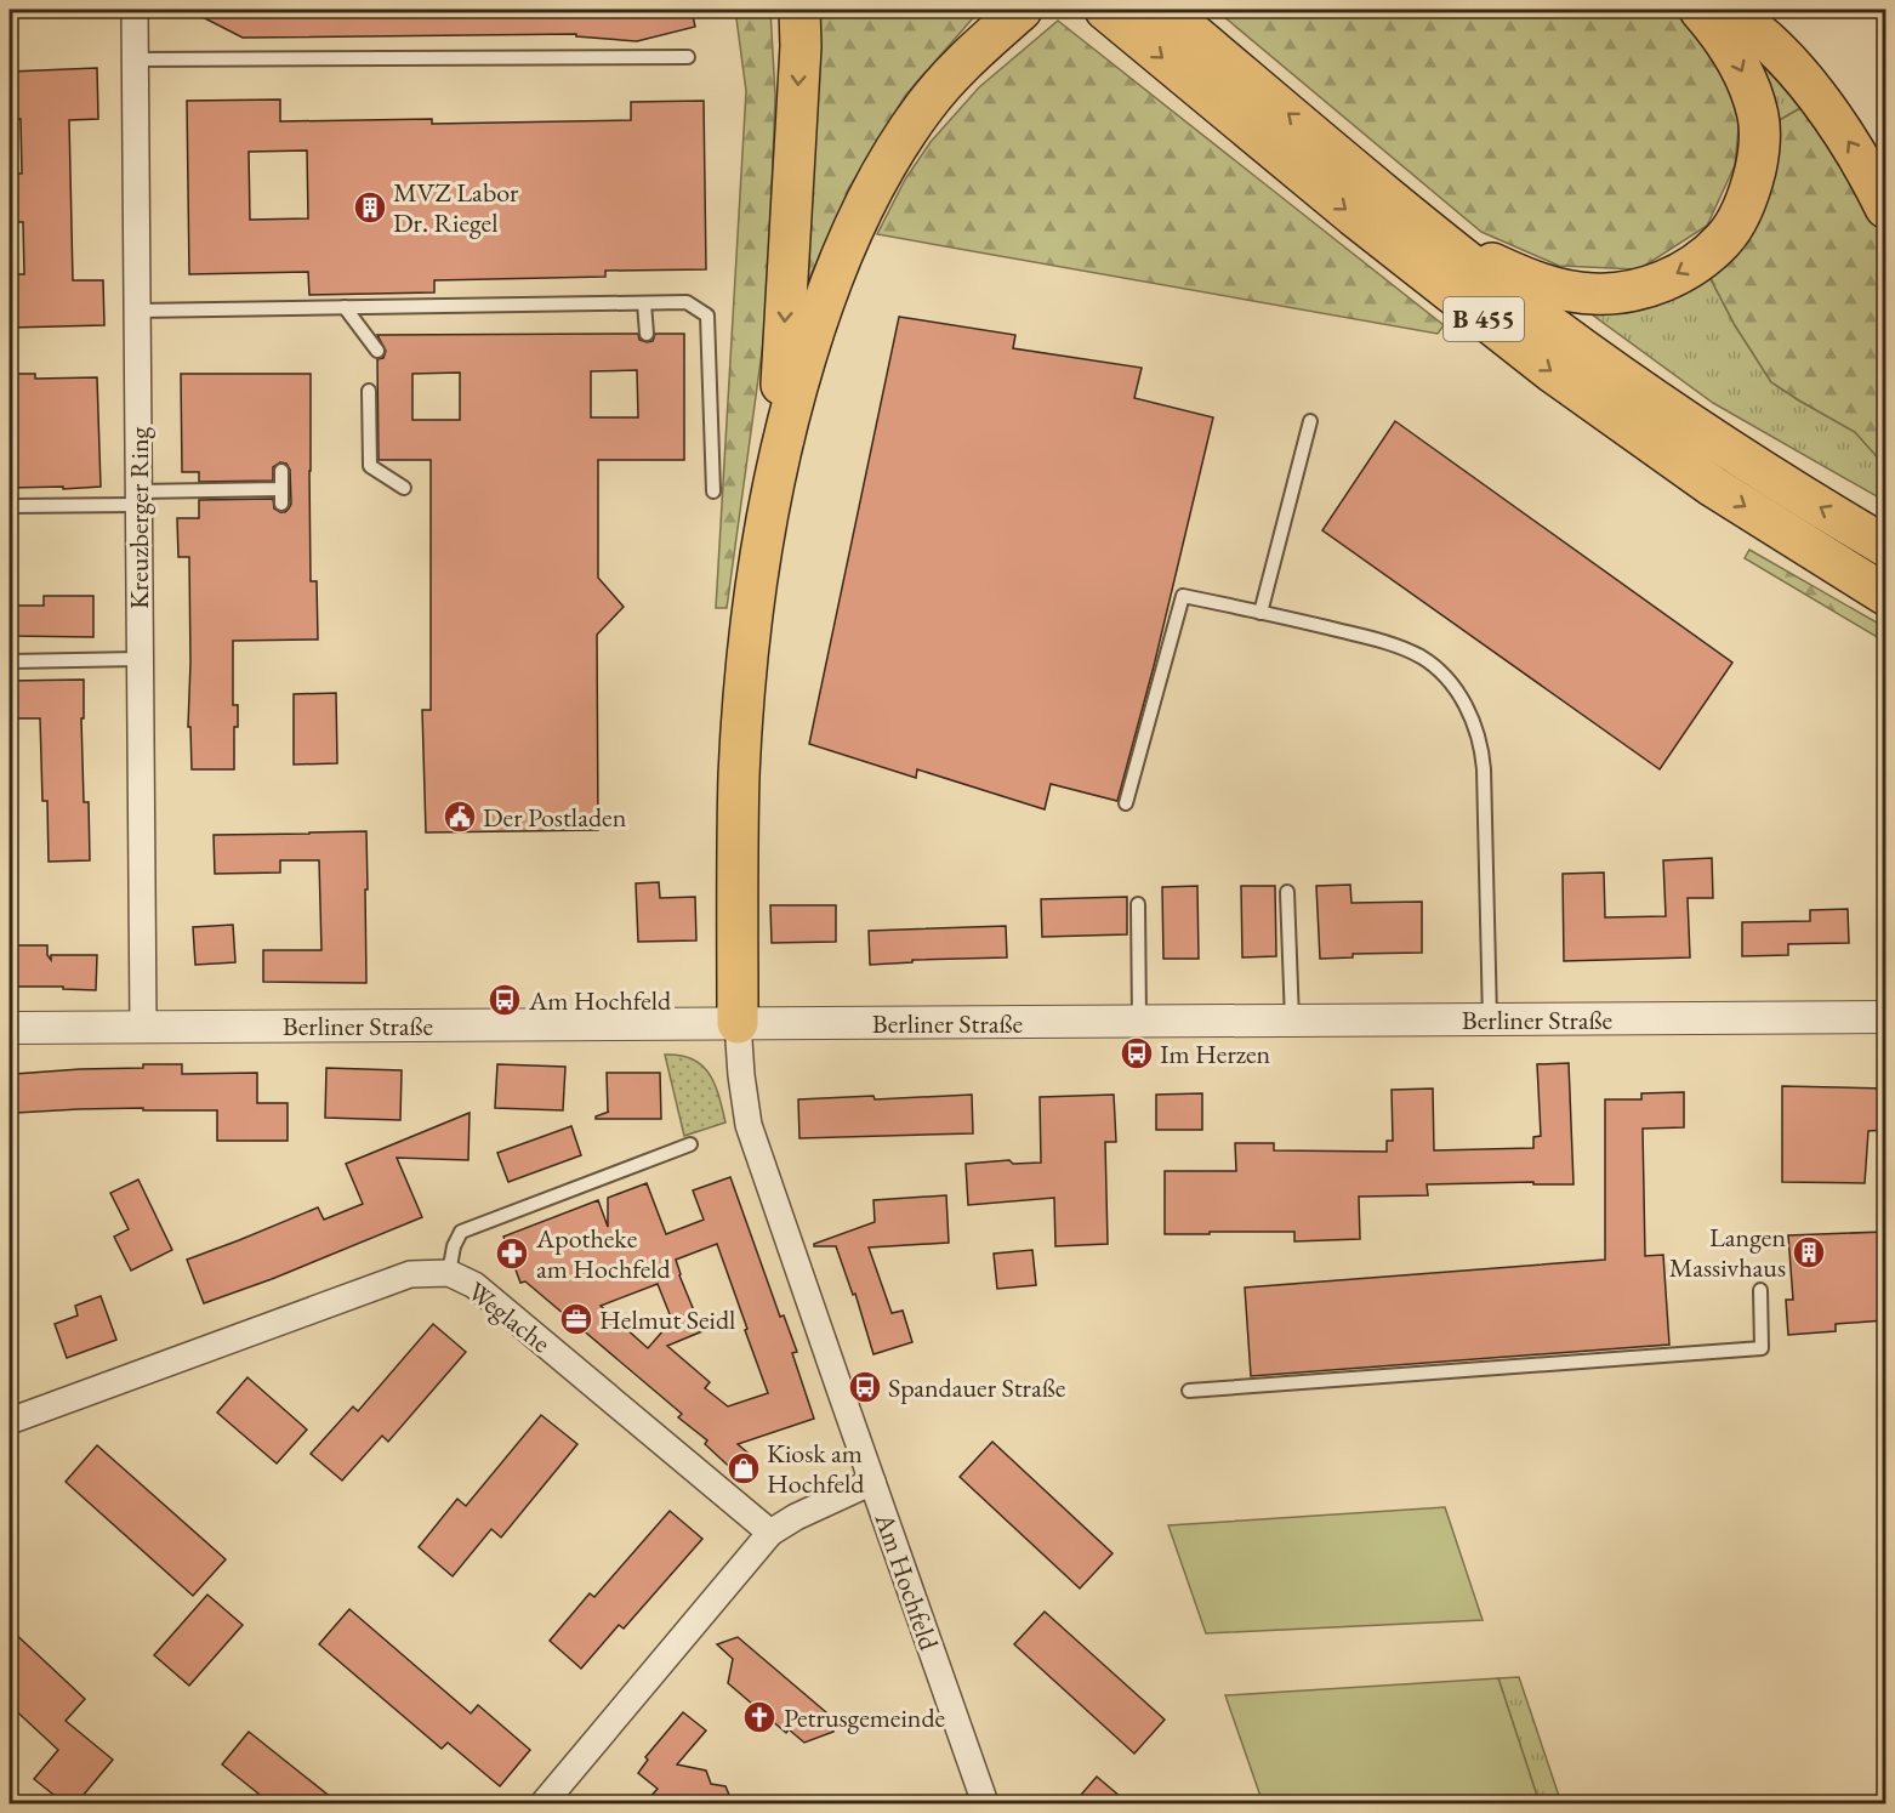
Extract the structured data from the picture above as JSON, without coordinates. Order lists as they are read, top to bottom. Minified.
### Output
{"streets":{"highway":["B 455"],"street":["Kreuzberger Ring","Berliner Straße","Weglache","Am Hochfeld"]},"crossings":[["Kreuzberger Ring","Berliner Straße"],["Berliner Straße","Am Hochfeld"]],"places":{"building":["MVZ Labor Dr. Riegel","Langen Massivhaus"],"public building":["Der Postladen"],"bus stop":["Am Hochfeld","Im Herzen","Spandauer Straße"],"pharmacy":["Apotheke am Hochfeld"],"office":["Helmut Seidl"],"shop":["Kiosk am Hochfeld"],"church":["Petrusgemeinde"]}}
